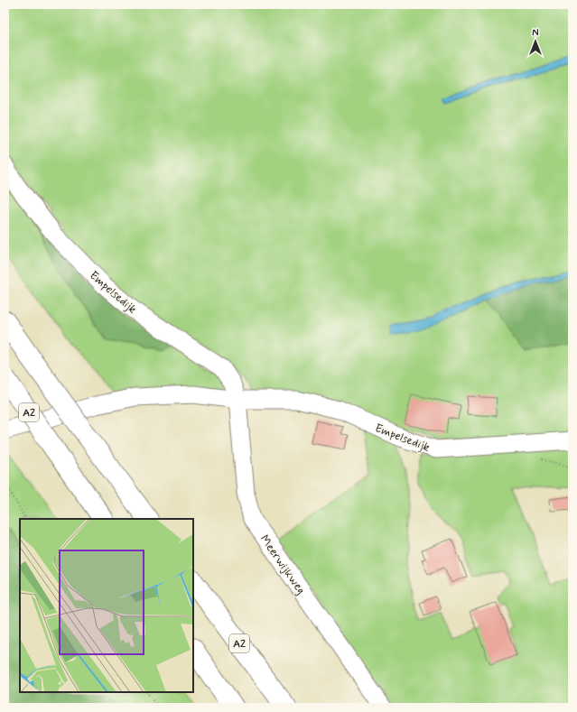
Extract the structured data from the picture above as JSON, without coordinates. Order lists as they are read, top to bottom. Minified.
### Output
{"streets":{"highway":["A2"],"street":["Empelsedijk","Meerwijkweg"]},"crossings":[["Empelsedijk","Meerwijkweg"]],"north":"top"}
